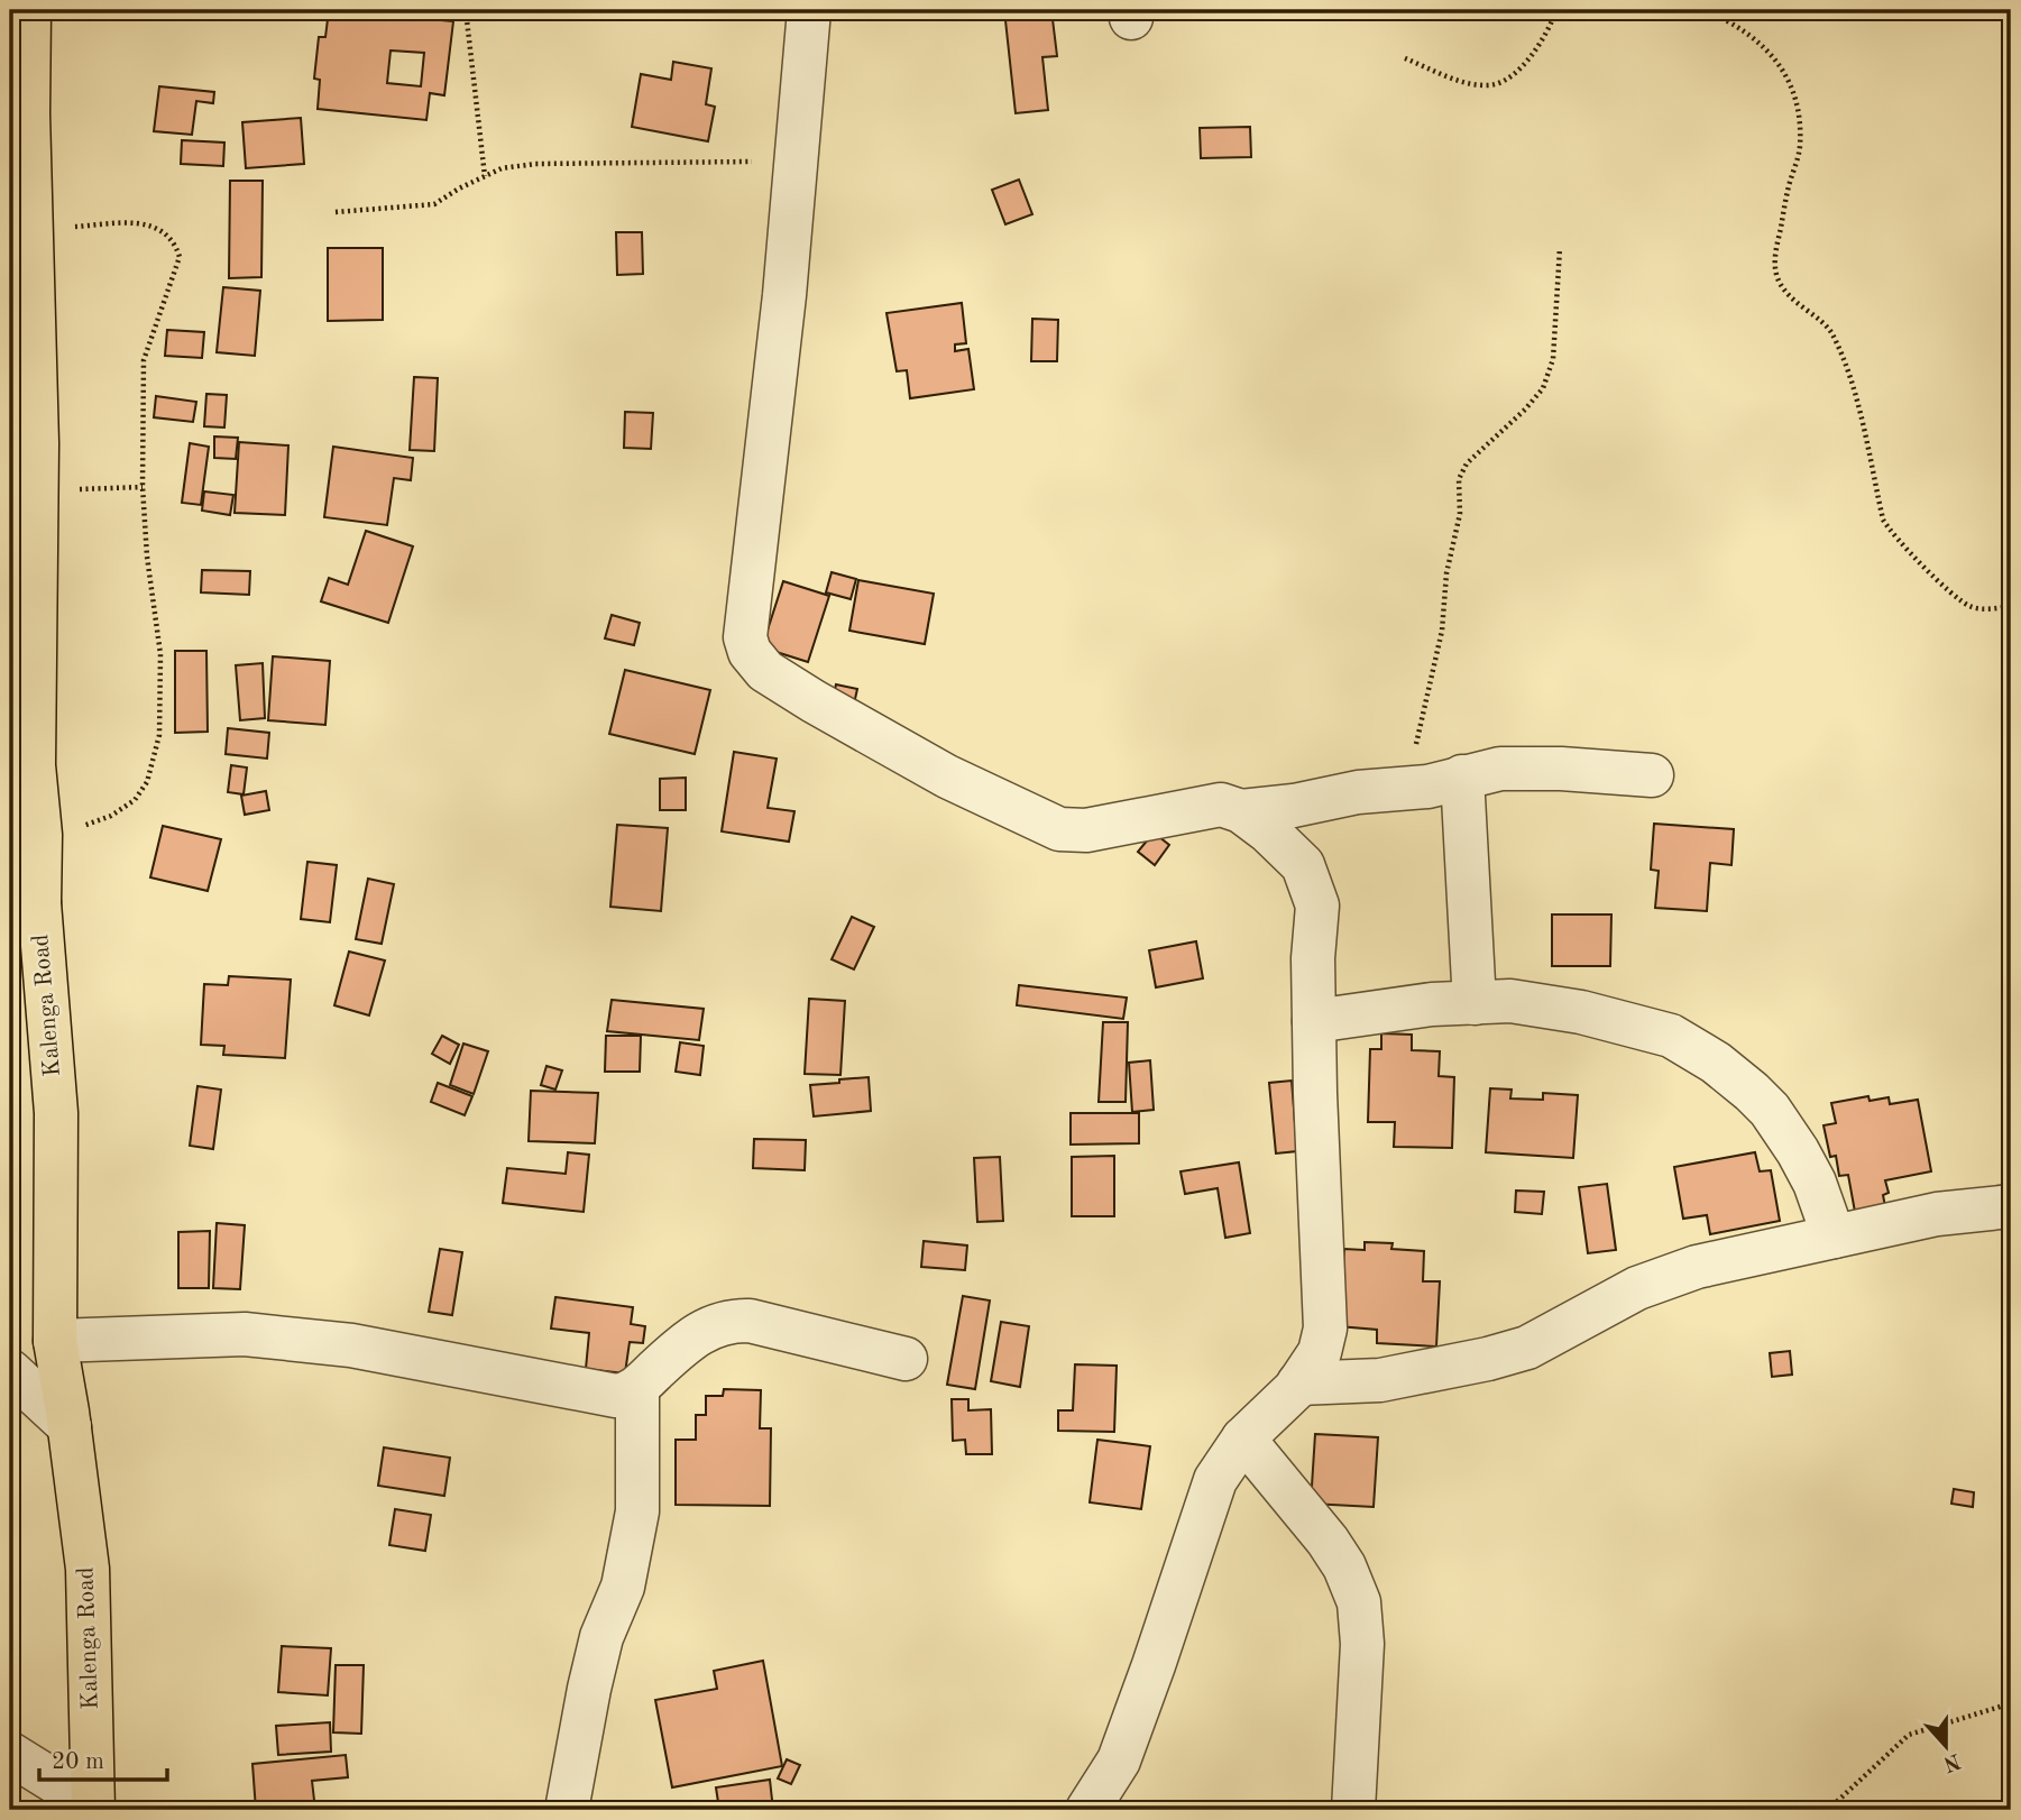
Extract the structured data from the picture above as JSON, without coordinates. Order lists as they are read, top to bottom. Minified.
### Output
{"streets":{"main road":["Kalenga Road"]},"scale_bar":"20 m","north":"bottom"}
